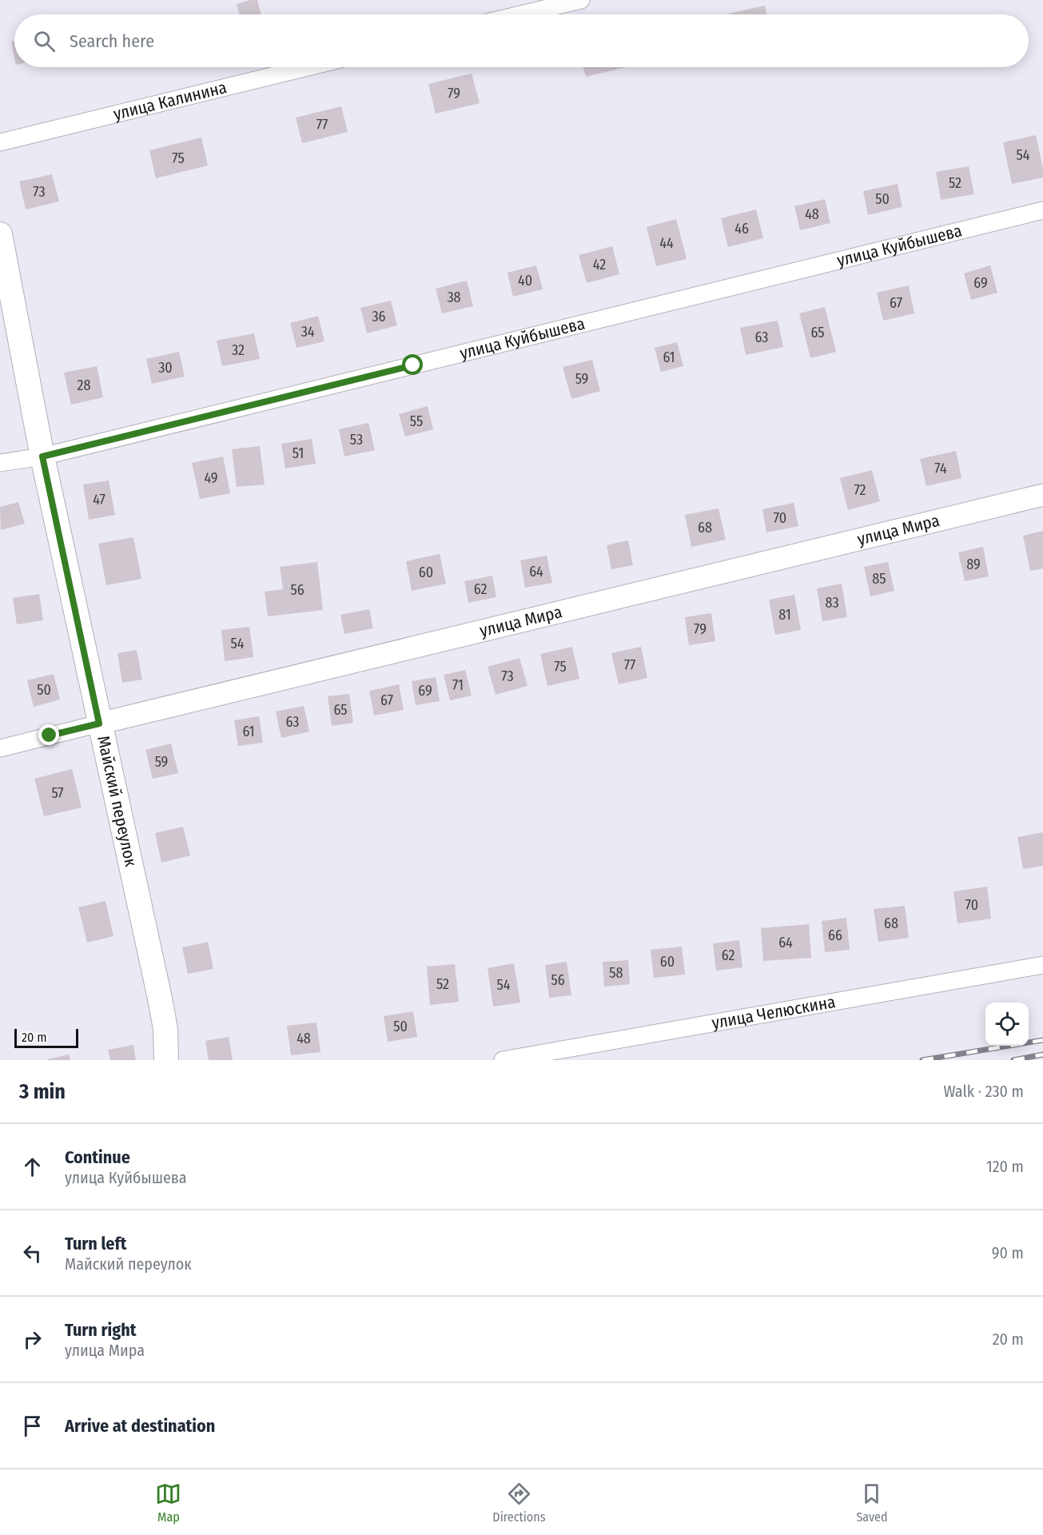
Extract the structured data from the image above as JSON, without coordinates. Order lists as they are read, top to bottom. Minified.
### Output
{"streets":{"main road":["Майский переулок"],"street":["улица Калинина","улица Куйбышева","улица Мира","улица Челюскина"]},"crossings":[["улица Куйбышева","Майский переулок"],["улица Мира","Майский переулок"]],"house_numbers":["79","77","54","75","52","73","50","48","46","44","42","40","69","38","67","36","34","65","63","32","61","30","59","28","55","53","51","74","49","72","47","70","68","89","64","60","85","62","56","83","81","79","54","77","75","73","71","50","69","67","65","63","61","59","57","70","68","66","64","62","60","58","56","52","54","50","48"],"scale_bar":"20 m","page":{"search":"Search here","scale":"20 m","heading":["3 min","Walk · 230 m"],"list":[["Continue","улица Куйбышева","120 m"],["Turn left","Майский переулок","90 m"],["Turn right","улица Мира","20 m"],"Arrive at destination"],"nav":["Map","Directions","Saved"]}}
